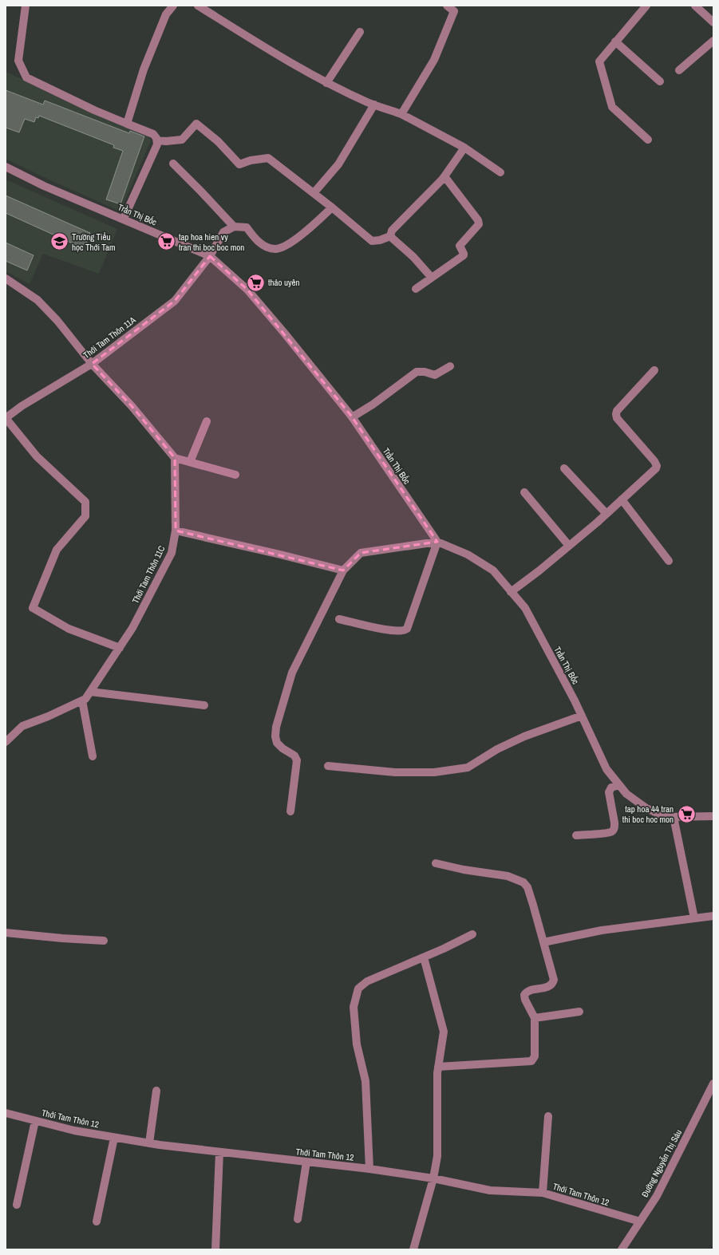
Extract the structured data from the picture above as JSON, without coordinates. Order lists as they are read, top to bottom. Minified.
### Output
{"streets":{"street":["Trần Thị Bốc","Thới Tam Thôn 11A","Thới Tam Thôn 11C","Thới Tam Thôn 12","Đường Nguyễn Thị Sáu"]},"crossings":[["Trần Thị Bốc","Thới Tam Thôn 11A"],["Thới Tam Thôn 12","Đường Nguyễn Thị Sáu"]],"places":{"school or university":["Trường Tiểu học Thới Tam"],"supermarket":["tap hoa hien vy tran thi boc boc mon","thảo uyên","tap hoa 44 tran thi boc hoc mon"]}}
